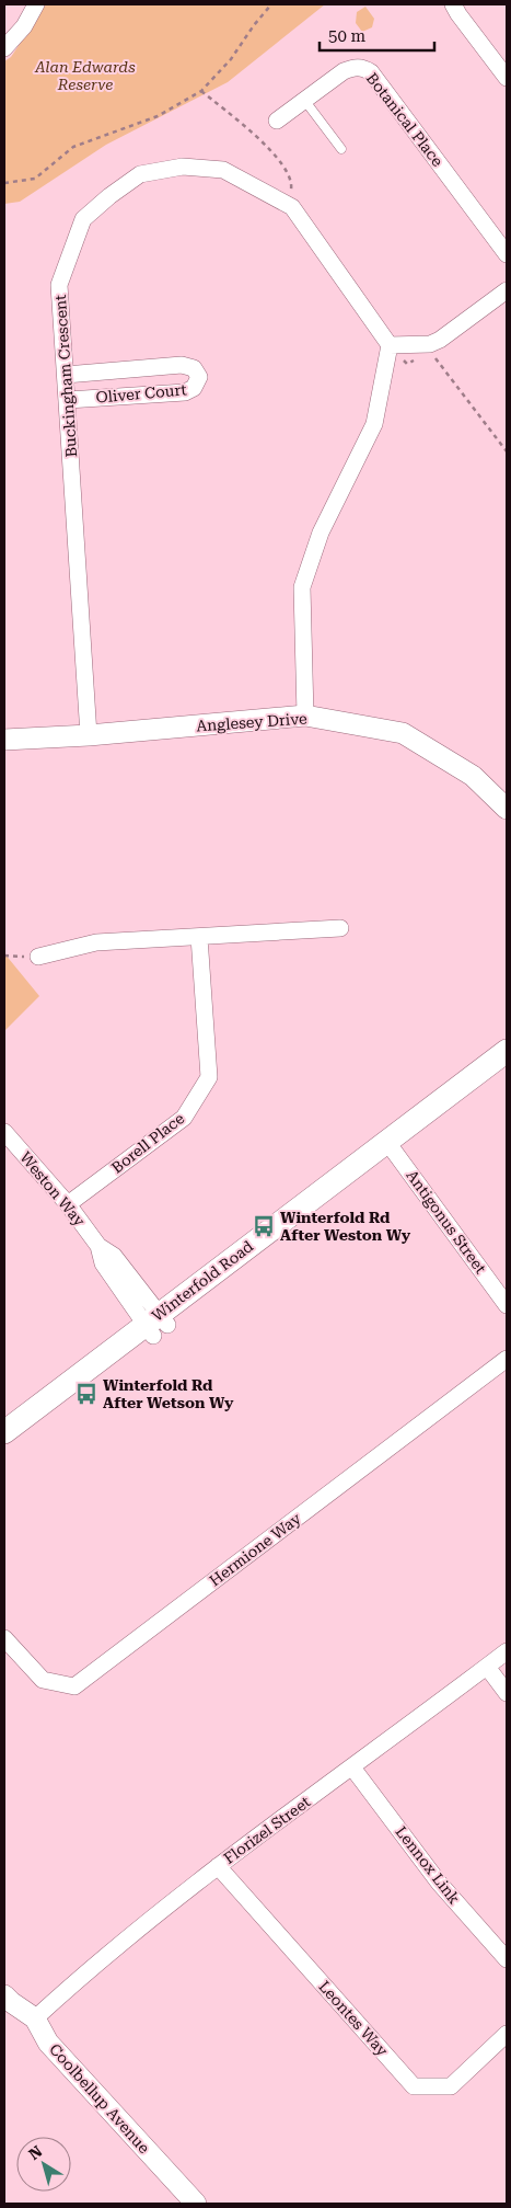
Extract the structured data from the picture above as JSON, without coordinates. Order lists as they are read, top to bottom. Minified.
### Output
{"streets":{"main road":["Winterfold Road"],"street":["Botanical Place","Buckingham Crescent","Oliver Court","Anglesey Drive","Borell Place","Weston Way","Antigonus Street","Hermione Way","Florizel Street","Lennox Link","Leontes Way","Coolbellup Avenue"]},"crossings":[["Buckingham Crescent","Oliver Court"],["Buckingham Crescent","Anglesey Drive"],["Borell Place","Weston Way"],["Weston Way","Winterfold Road"],["Antigonus Street","Winterfold Road"],["Florizel Street","Lennox Link"],["Florizel Street","Leontes Way"],["Florizel Street","Coolbellup Avenue"]],"parks":["Alan Edwards Reserve"],"places":{"bus stop":["Winterfold Rd After Weston Wy","Winterfold Rd After Wetson Wy"]},"scale_bar":"50 m","north":"top left"}
